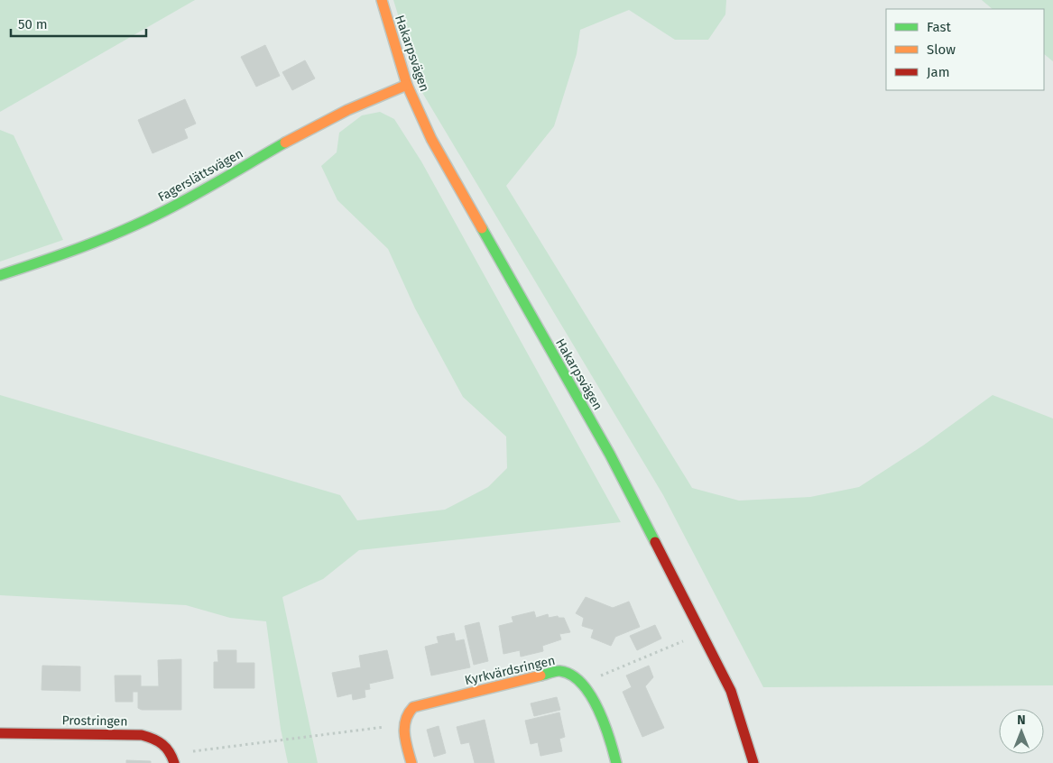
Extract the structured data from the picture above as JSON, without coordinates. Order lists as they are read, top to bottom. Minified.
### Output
{"streets":{"street":["Hakarpsvägen","Fagerslättsvägen","Kyrkvärdsringen","Prostringen"]},"crossings":[["Hakarpsvägen","Fagerslättsvägen"]],"legend":["Fast","Slow","Jam"],"scale_bar":"50 m","north":"top"}
